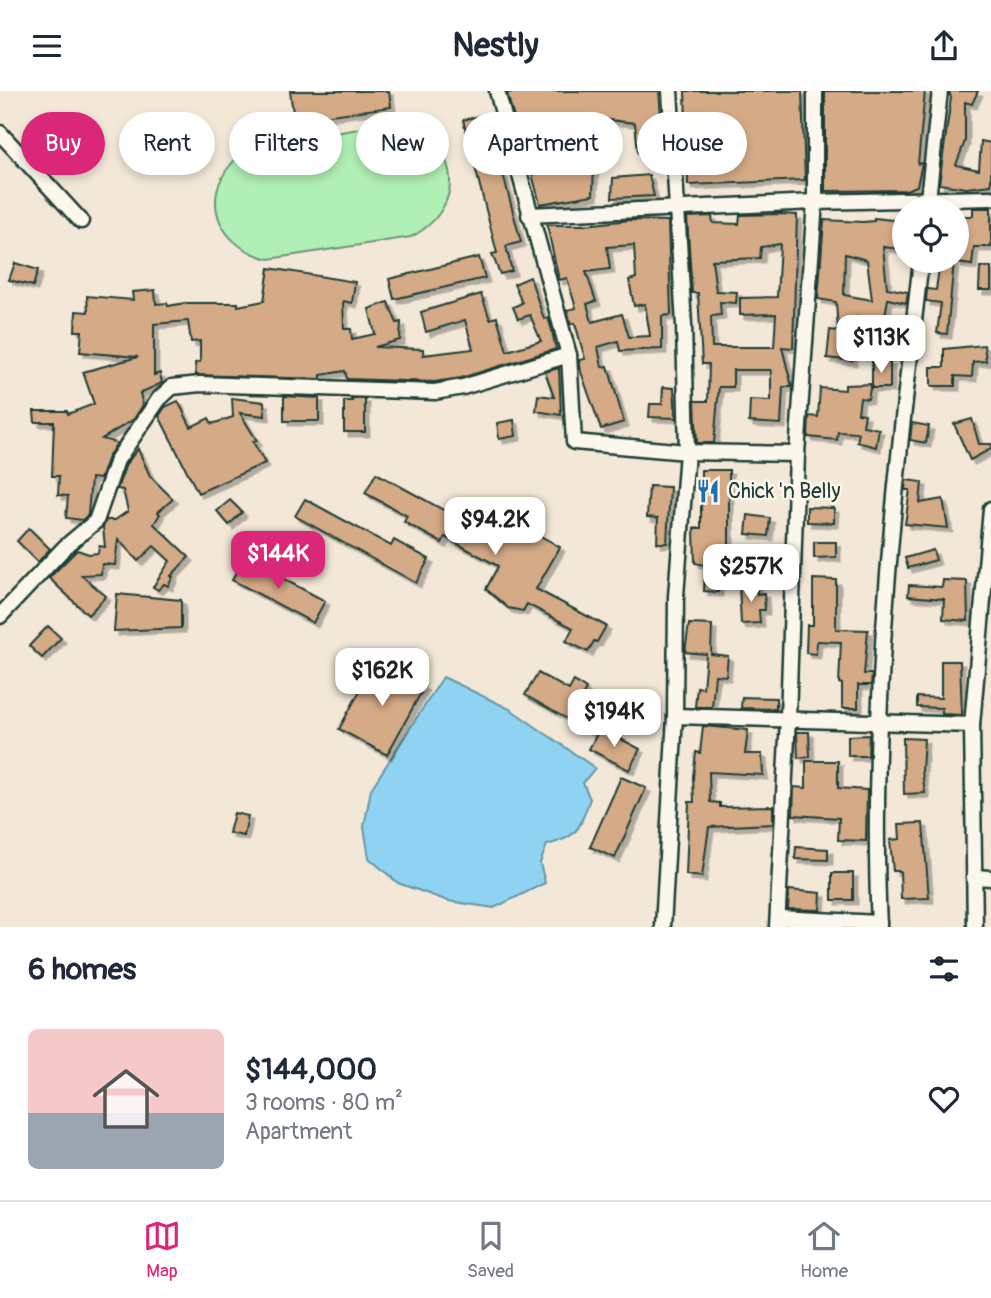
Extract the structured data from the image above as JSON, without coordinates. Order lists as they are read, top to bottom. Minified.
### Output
{"places":{"restaurant":["Chick 'n Belly"]},"page":{"header":"Nestly","chip":["Buy","Rent","Filters","New","Apartment","House"],"price":["$113K","$94.2K","$144K","$257K","$162K","$194K"],"heading":"6 homes","list":[{"name":"$144,000","note":"3 rooms · 80 m² · Apartment"}],"tabs":["Map","Saved","Home"]}}
